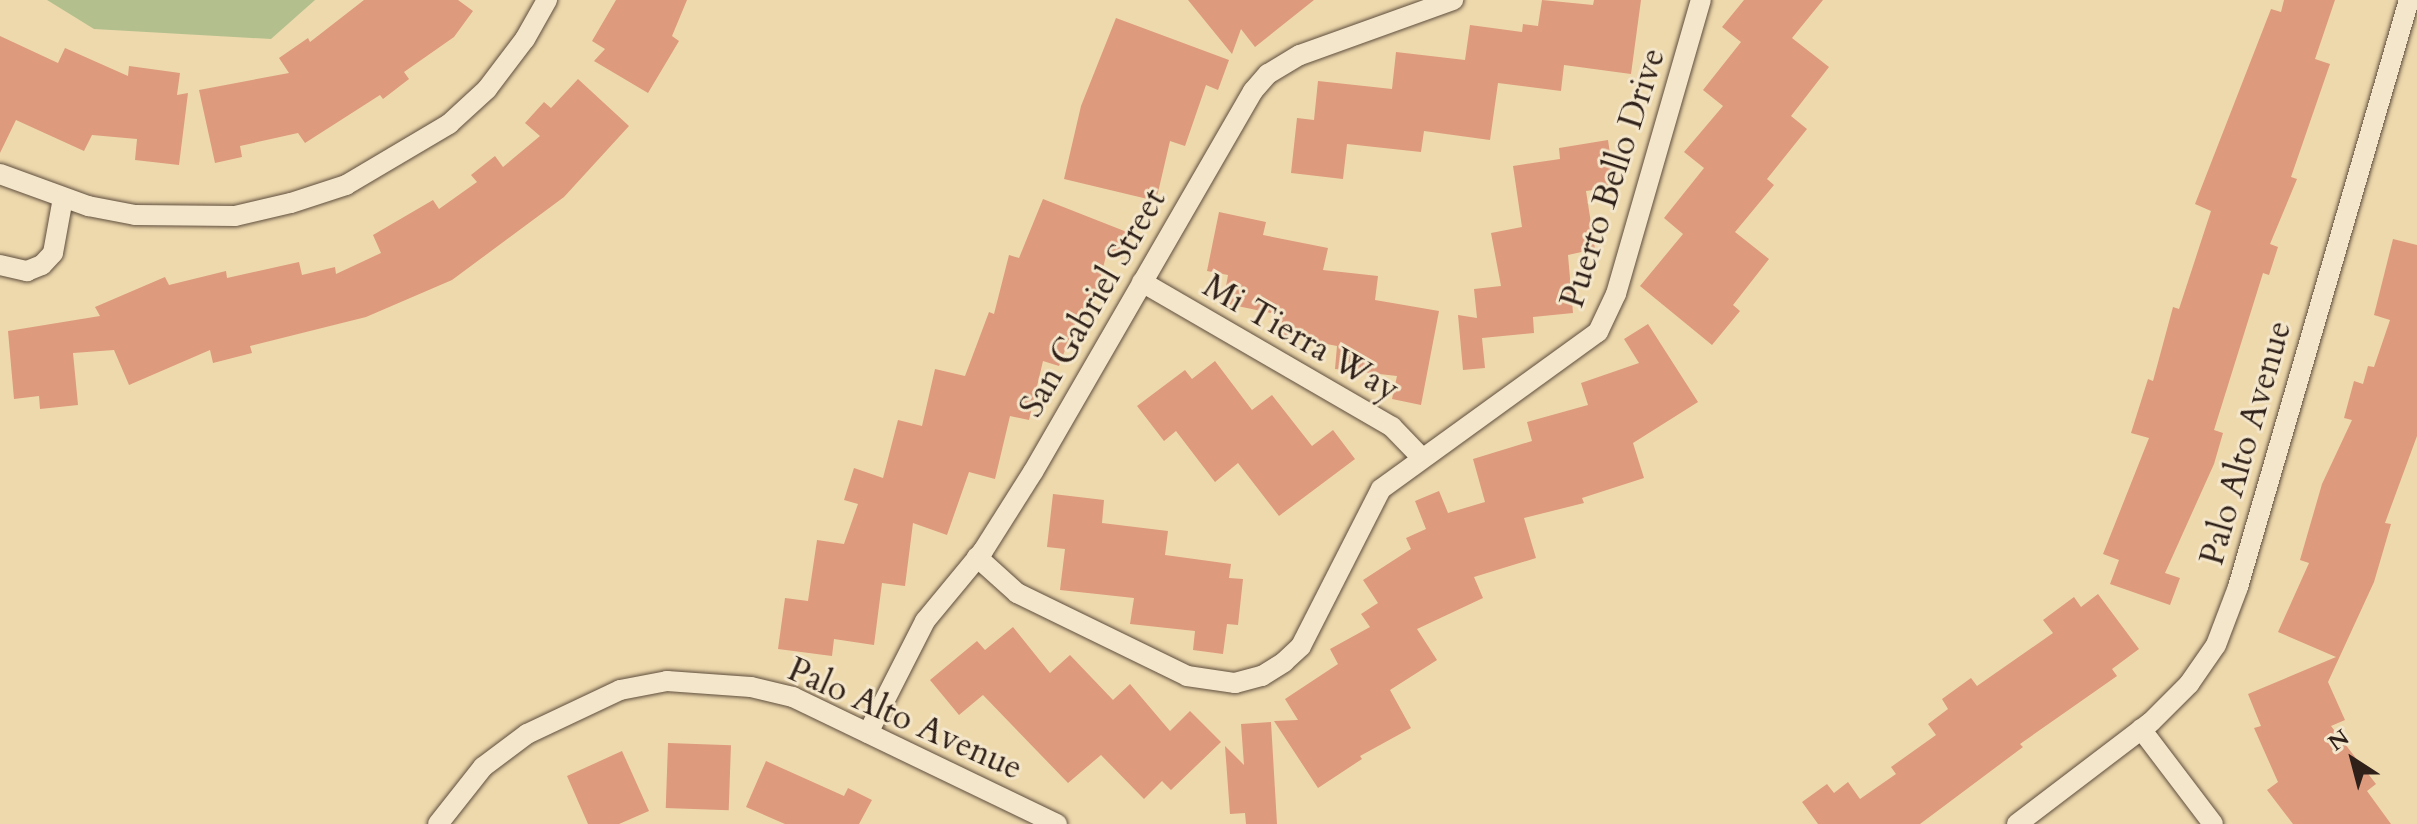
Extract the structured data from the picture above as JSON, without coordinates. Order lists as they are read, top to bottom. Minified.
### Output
{"streets":{"street":["Puerto Bello Drive","San Gabriel Street","Mi Tierra Way","Palo Alto Avenue"]},"crossings":[["Puerto Bello Drive","San Gabriel Street"],["Puerto Bello Drive","Mi Tierra Way"],["San Gabriel Street","Mi Tierra Way"],["San Gabriel Street","Palo Alto Avenue"]],"north":"top left"}
